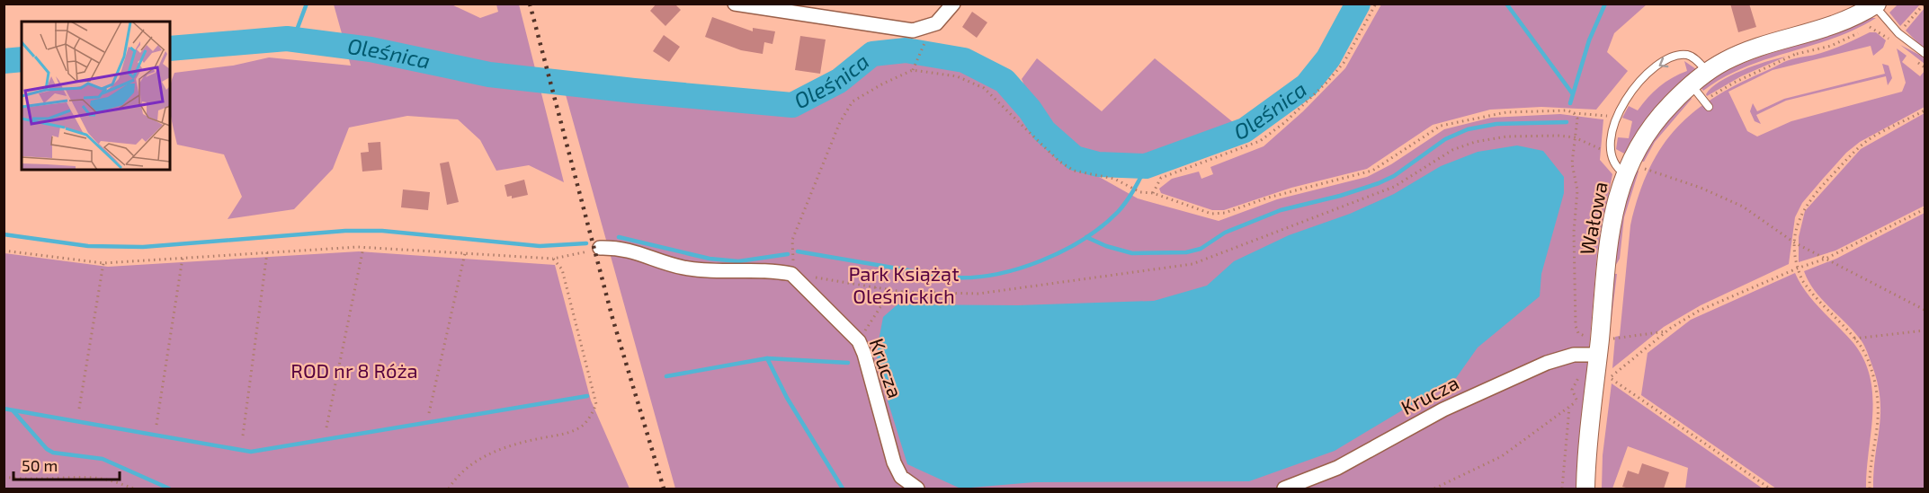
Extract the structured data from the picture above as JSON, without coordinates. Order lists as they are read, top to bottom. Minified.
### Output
{"streets":{"street":["Wałowa","Krucza"]},"crossings":[["Wałowa","Krucza"]],"water":["Oleśnica"],"parks":["Park Książąt Oleśnickich","ROD nr 8 Róża"],"scale_bar":"50 m"}
